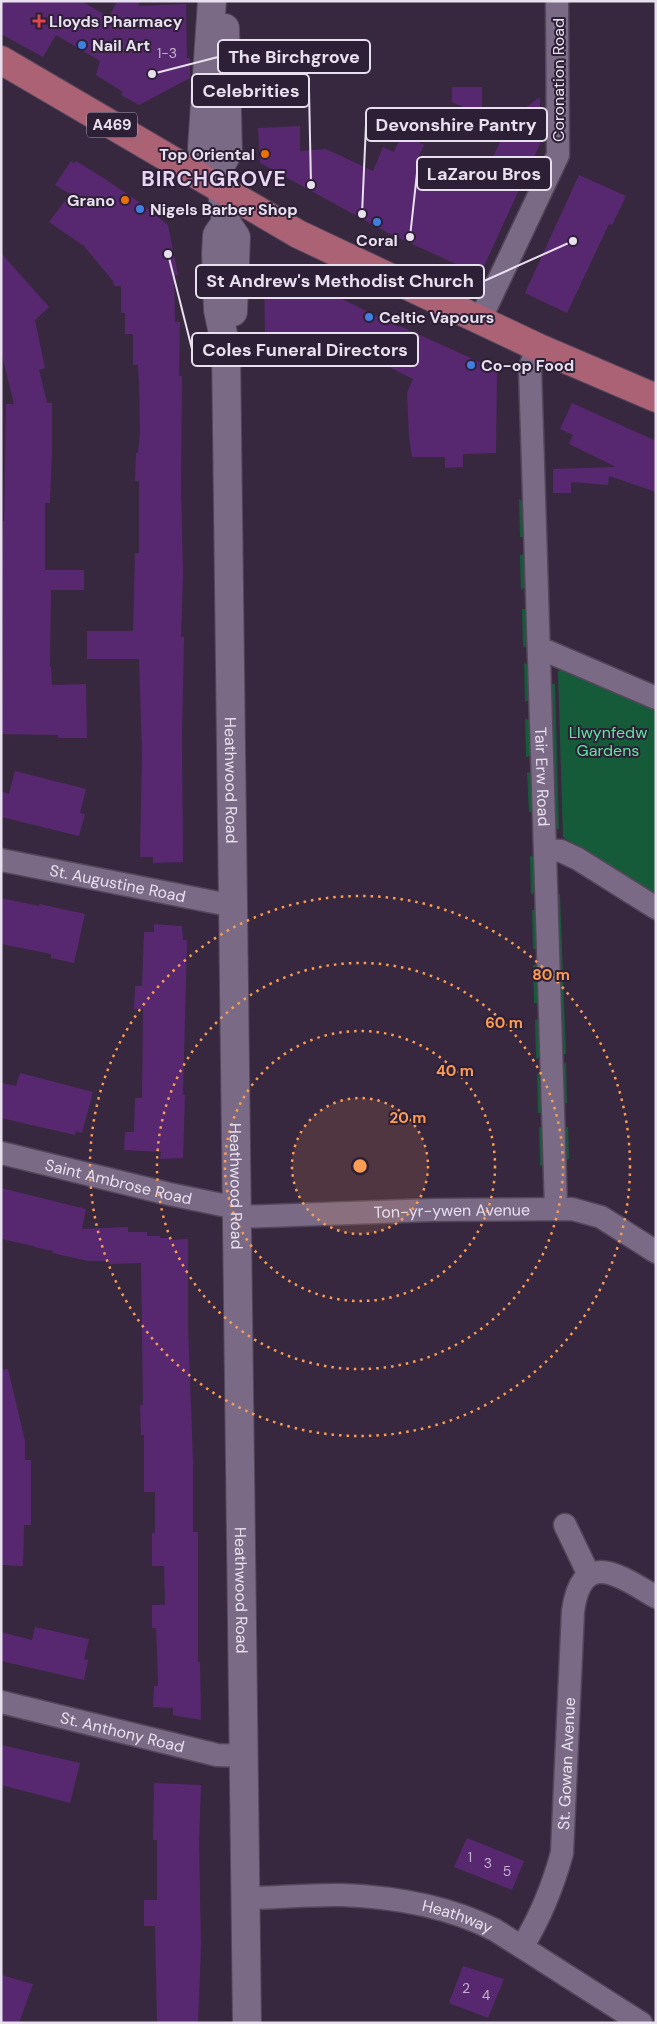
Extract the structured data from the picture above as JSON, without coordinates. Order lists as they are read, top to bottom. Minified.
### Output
{"streets":{"main road":["A469"],"street":["Coronation Road","Tair Erw Road","Heathwood Road","St. Augustine Road","Saint Ambrose Road","Ton-yr-ywen Avenue","St. Anthony Road","St. Gowan Avenue","Heathway"]},"crossings":[["Coronation Road","A469"],["A469","Tair Erw Road"],["A469","Heathwood Road"],["Tair Erw Road","Ton-yr-ywen Avenue"],["Heathwood Road","St. Augustine Road"],["Heathwood Road","Saint Ambrose Road"],["Heathwood Road","Ton-yr-ywen Avenue"],["Heathwood Road","St. Anthony Road"],["Heathwood Road","Heathway"],["Saint Ambrose Road","Ton-yr-ywen Avenue"],["St. Gowan Avenue","Heathway"]],"districts":["BIRCHGROVE"],"parks":["Llwynfedw Gardens"],"places":{"health":["Lloyds Pharmacy"],"other":["Nail Art","The Birchgrove","Top Oriental","Celebrities","Grano","Nigels Barber Shop","Devonshire Pantry","Coral","LaZarou Bros","St Andrew's Methodist Church","Coles Funeral Directors","Celtic Vapours","Co-op Food"]},"house_numbers":["1-3","1","3","5","2","4"],"rings":["80 m","60 m","40 m","20 m"]}
